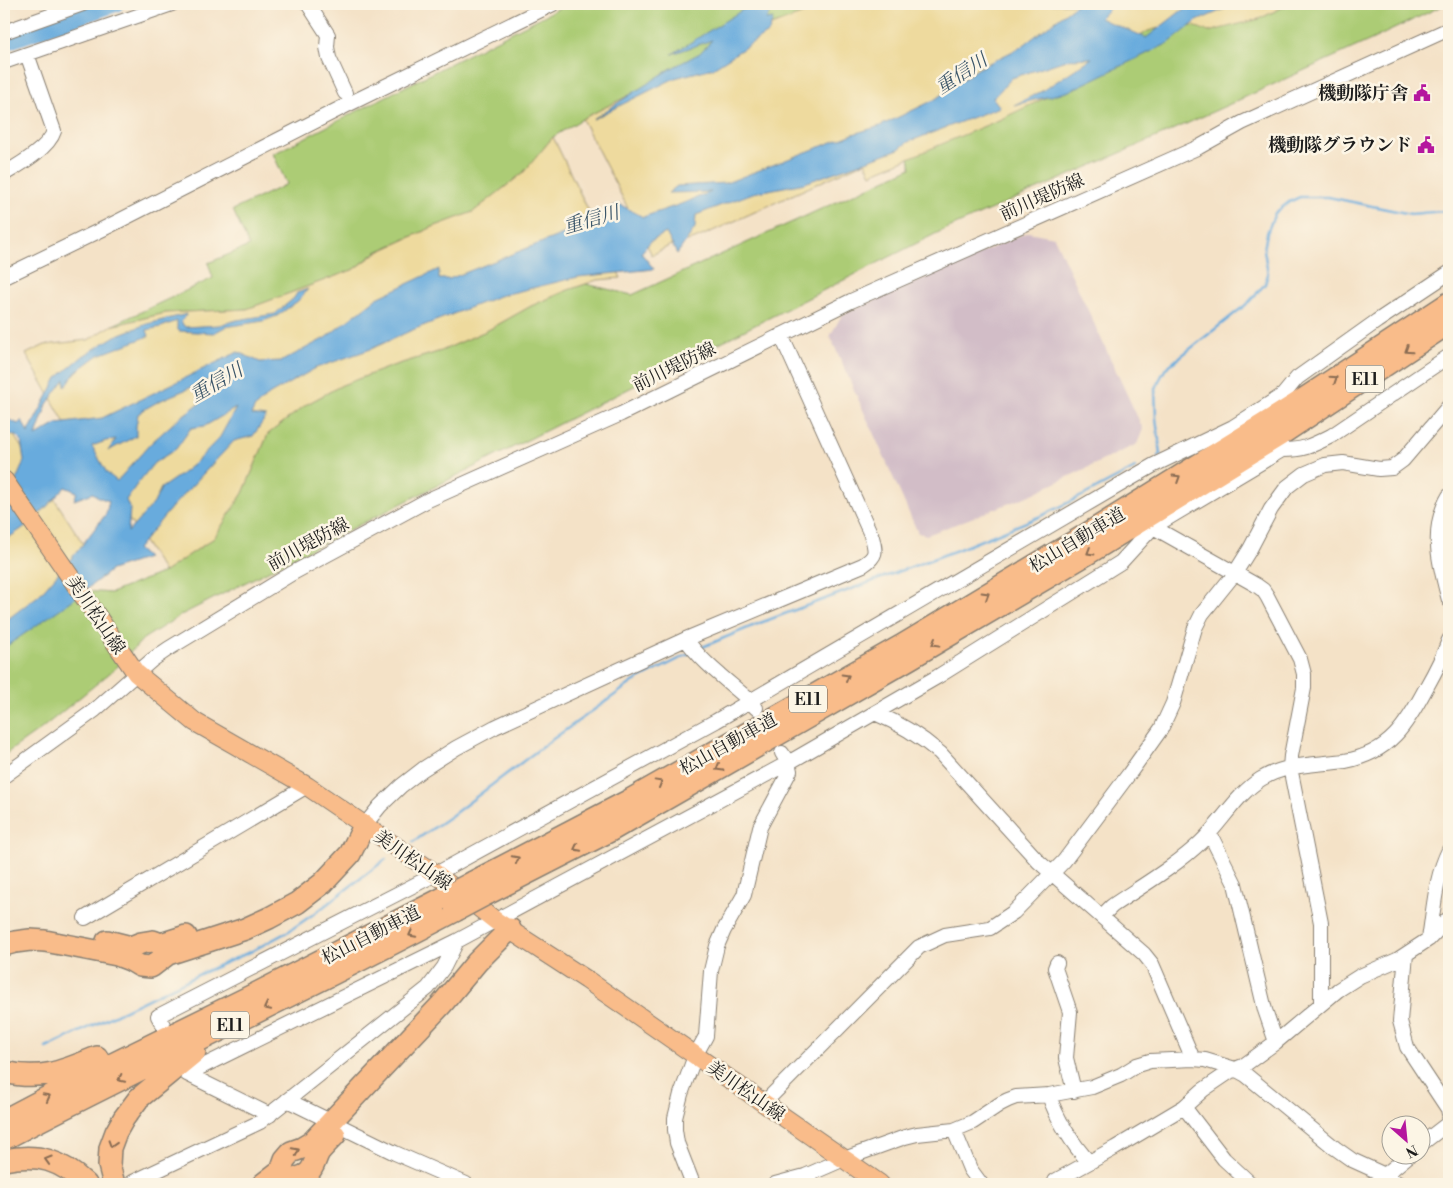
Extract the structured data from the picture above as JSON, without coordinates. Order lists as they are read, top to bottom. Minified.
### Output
{"streets":{"highway":["E11","松山自動車道"],"main road":["美川松山線"],"street":["前川堤防線"]},"crossings":[["前川堤防線","美川松山線"]],"water":["重信川"],"places":{"public building":["機動隊庁舎","機動隊グラウンド"]},"north":"bottom right"}
